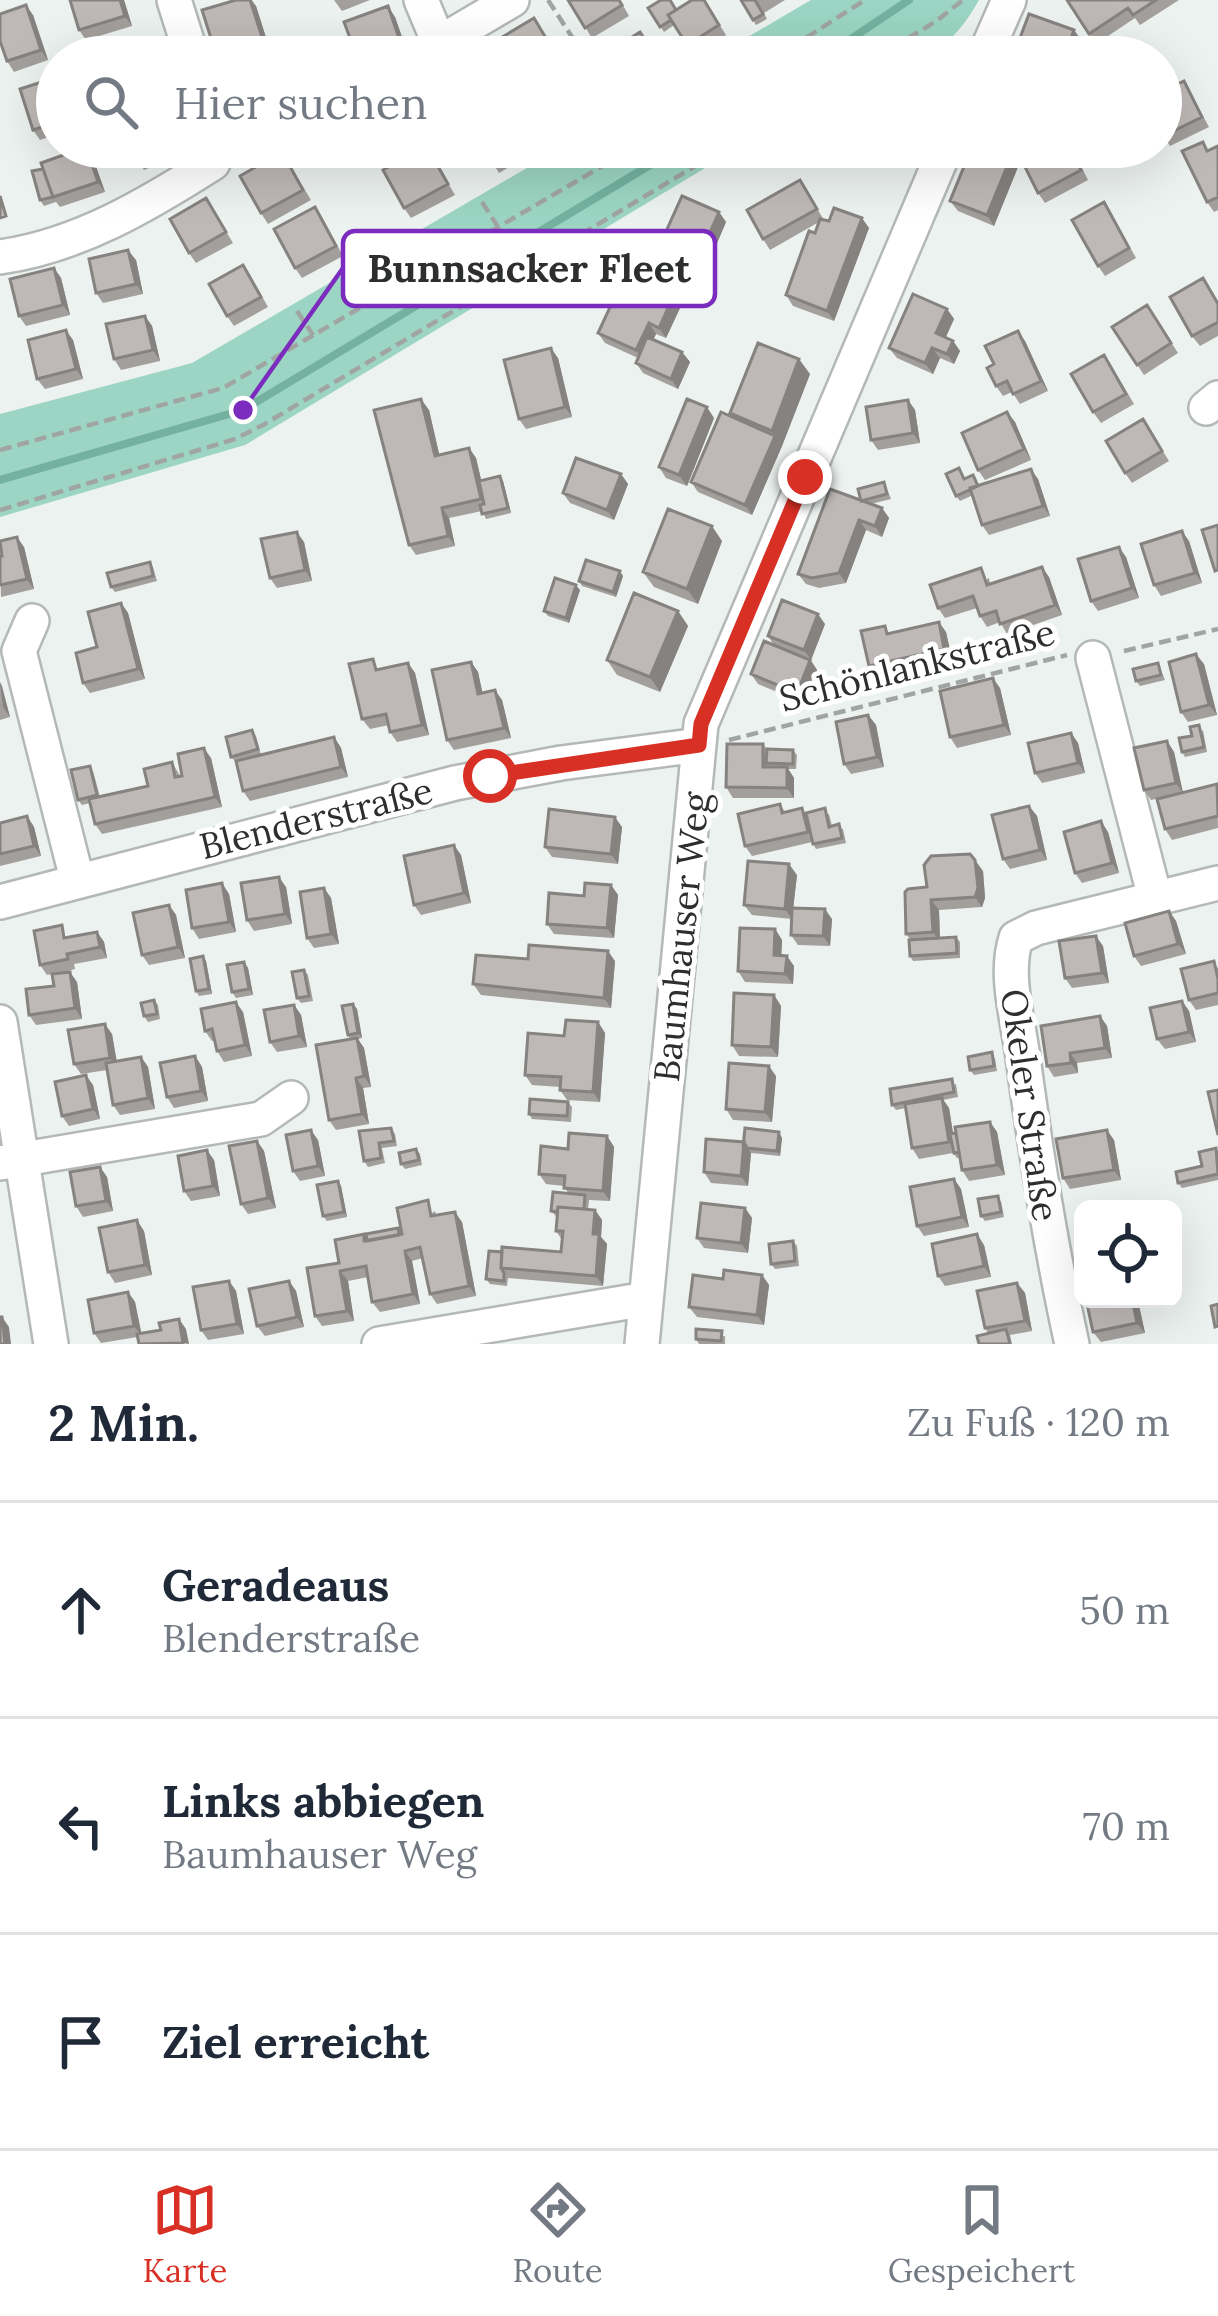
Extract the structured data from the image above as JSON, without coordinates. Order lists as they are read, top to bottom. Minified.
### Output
{"streets":{"street":["Blenderstraße","Baumhauser Weg","Okeler Straße"],"path":["Schönlankstraße"]},"crossings":[["Schönlankstraße","Blenderstraße"],["Schönlankstraße","Baumhauser Weg"],["Blenderstraße","Baumhauser Weg"]],"places":["Bunnsacker Fleet"],"page":{"search":"Hier suchen","heading":["2 Min.","Zu Fuß · 120 m"],"list":[["Geradeaus","Blenderstraße","50 m"],["Links abbiegen","Baumhauser Weg","70 m"],"Ziel erreicht"],"nav":["Karte","Route","Gespeichert"]}}
